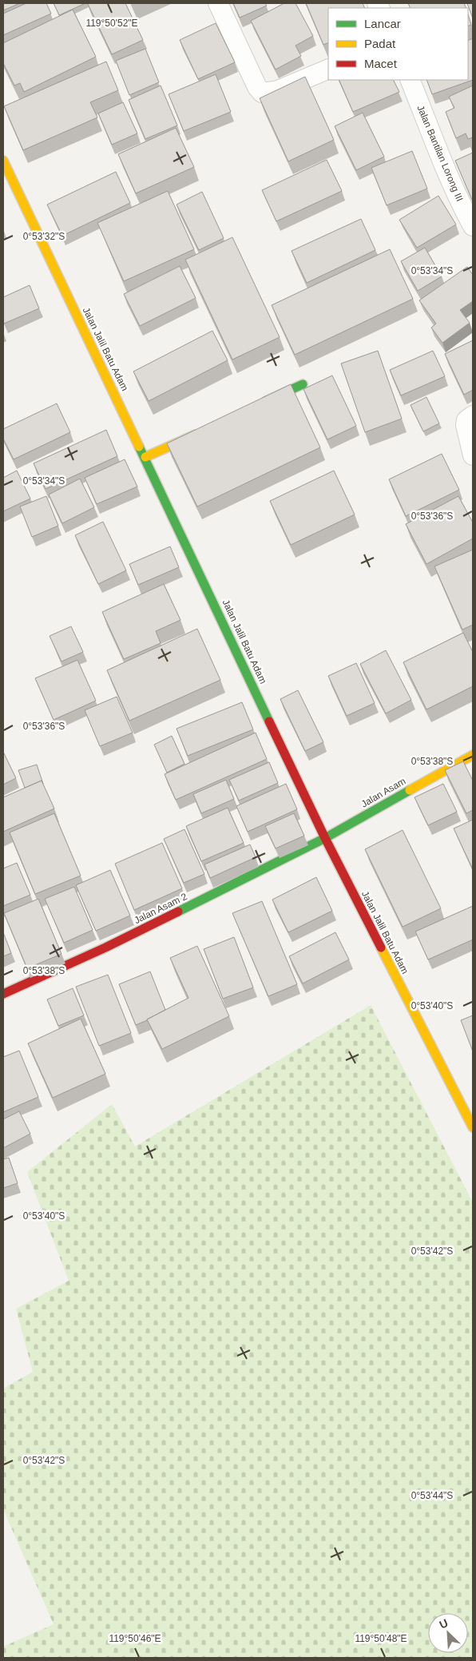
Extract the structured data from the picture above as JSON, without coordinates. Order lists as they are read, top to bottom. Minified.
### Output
{"streets":{"street":["Jalan Bantilan Lorong III","Jalan Jalil Batu Adam","Jalan Asam","Jalan Asam 2"]},"crossings":[["Jalan Jalil Batu Adam","Jalan Asam"],["Jalan Jalil Batu Adam","Jalan Asam 2"],["Jalan Asam","Jalan Asam 2"]],"legend":["Lancar","Padat","Macet"],"north":"top left","coordinates":["119°50'52\"E","0°53'32\"S","0°53'34\"S","0°53'36\"S","0°53'38\"S","0°53'40\"S","0°53'42\"S","0°53'44\"S","119°50'46\"E","119°50'48\"E"]}
